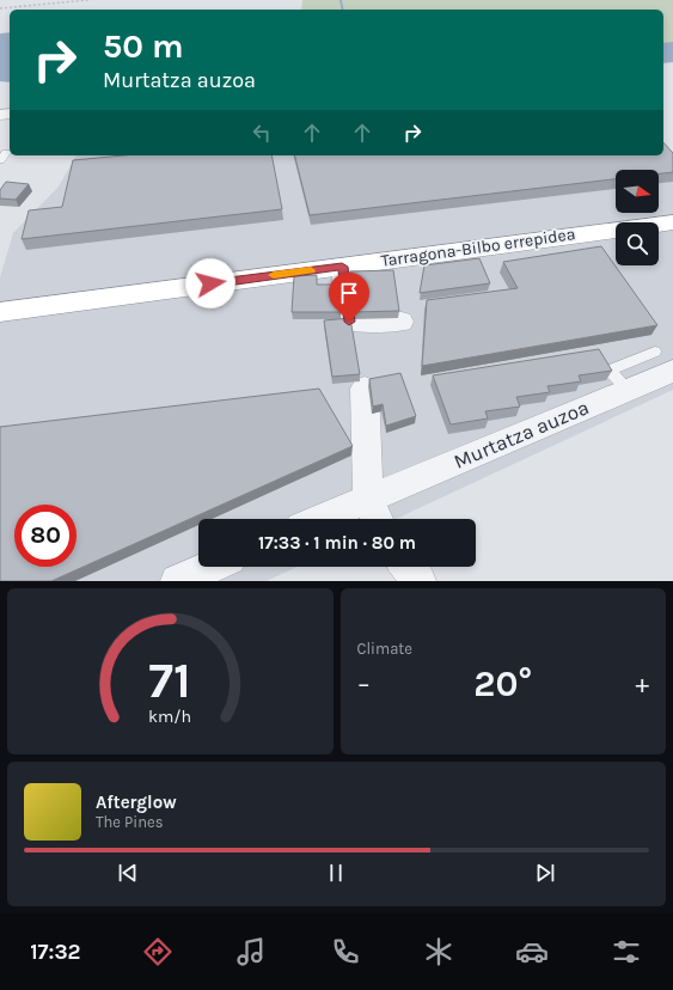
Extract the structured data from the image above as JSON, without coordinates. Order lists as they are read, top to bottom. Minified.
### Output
{"streets":{"highway":["Tarragona-Bilbo errepidea"],"street":["Murtatza auzoa"]},"north":"right","page":{"turn":["50 m","Murtatza auzoa"],"limit":"80","trip":"17:33 · 1 min · 80 m","tile":"Climate","heat":["−","20°","+"],"song":["Afterglow","The Pines"],"tabs":"17:32","gauge":["71","km/h"]}}
